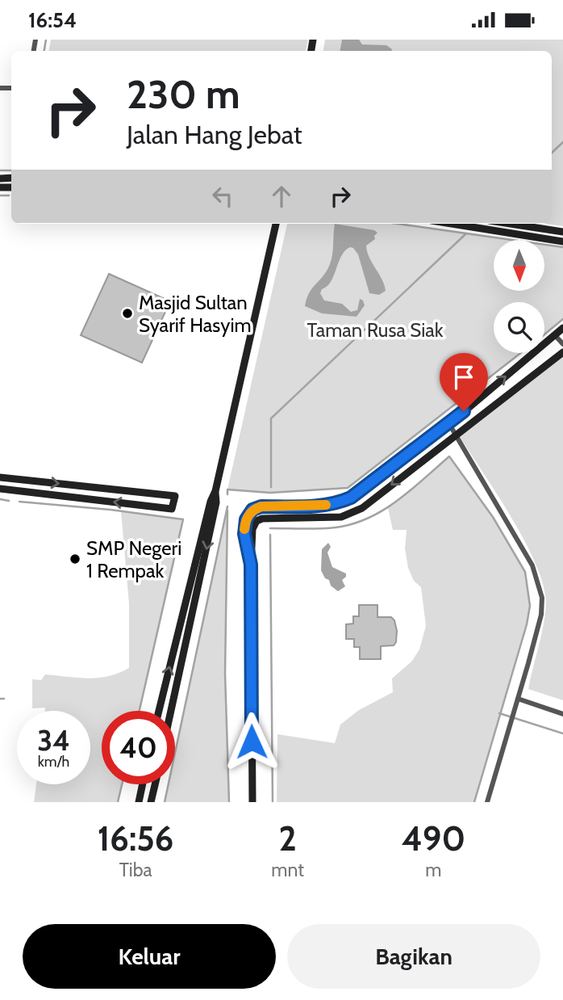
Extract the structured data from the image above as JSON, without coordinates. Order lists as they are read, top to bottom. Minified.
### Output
{"parks":["Taman Rusa Siak"],"places":["Masjid Sultan Syarif Hasyim","SMP Negeri 1 Rempak"],"north":"bottom","page":{"status":"16:54","turn":["230 m","Jalan Hang Jebat"],"speed":"34 km/h","limit":"40","eta":["16:56","Tiba","2","mnt","490","m"],"buttons":["Keluar","Bagikan"]}}
